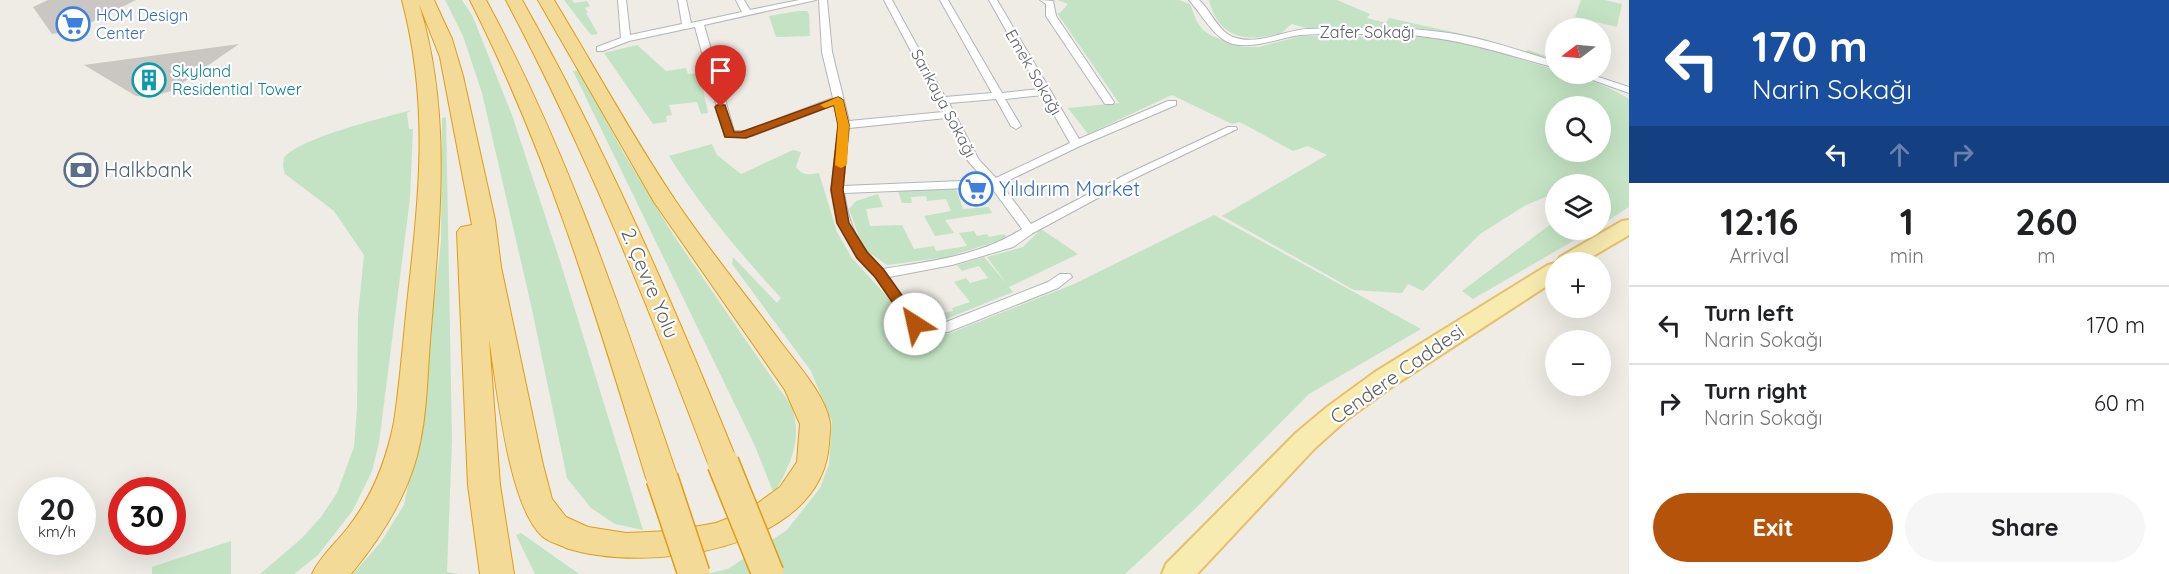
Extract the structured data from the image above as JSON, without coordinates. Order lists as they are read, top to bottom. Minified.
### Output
{"streets":{"highway":["2. Çevre Yolu"],"main road":["Cendere Caddesi"],"street":["Zafer Sokağı","Emek Sokağı","Sarıkaya Sokağı"]},"places":{"supermarket":["HOM Design Center","Yılıdırım Market"],"building":["Skyland Residential Tower"],"bank":["Halkbank"]},"north":"left","page":{"turn":["170 m","Narin Sokağı"],"map_buttons":["+","−"],"eta":["12:16","Arrival","1","min","260","m"],"list":[{"name":"Turn left","note":"Narin Sokağı","value":"170 m"},{"name":"Turn right","note":"Narin Sokağı","value":"60 m"}],"speed":"20 km/h","limit":"30","buttons":["Exit","Share"]}}
